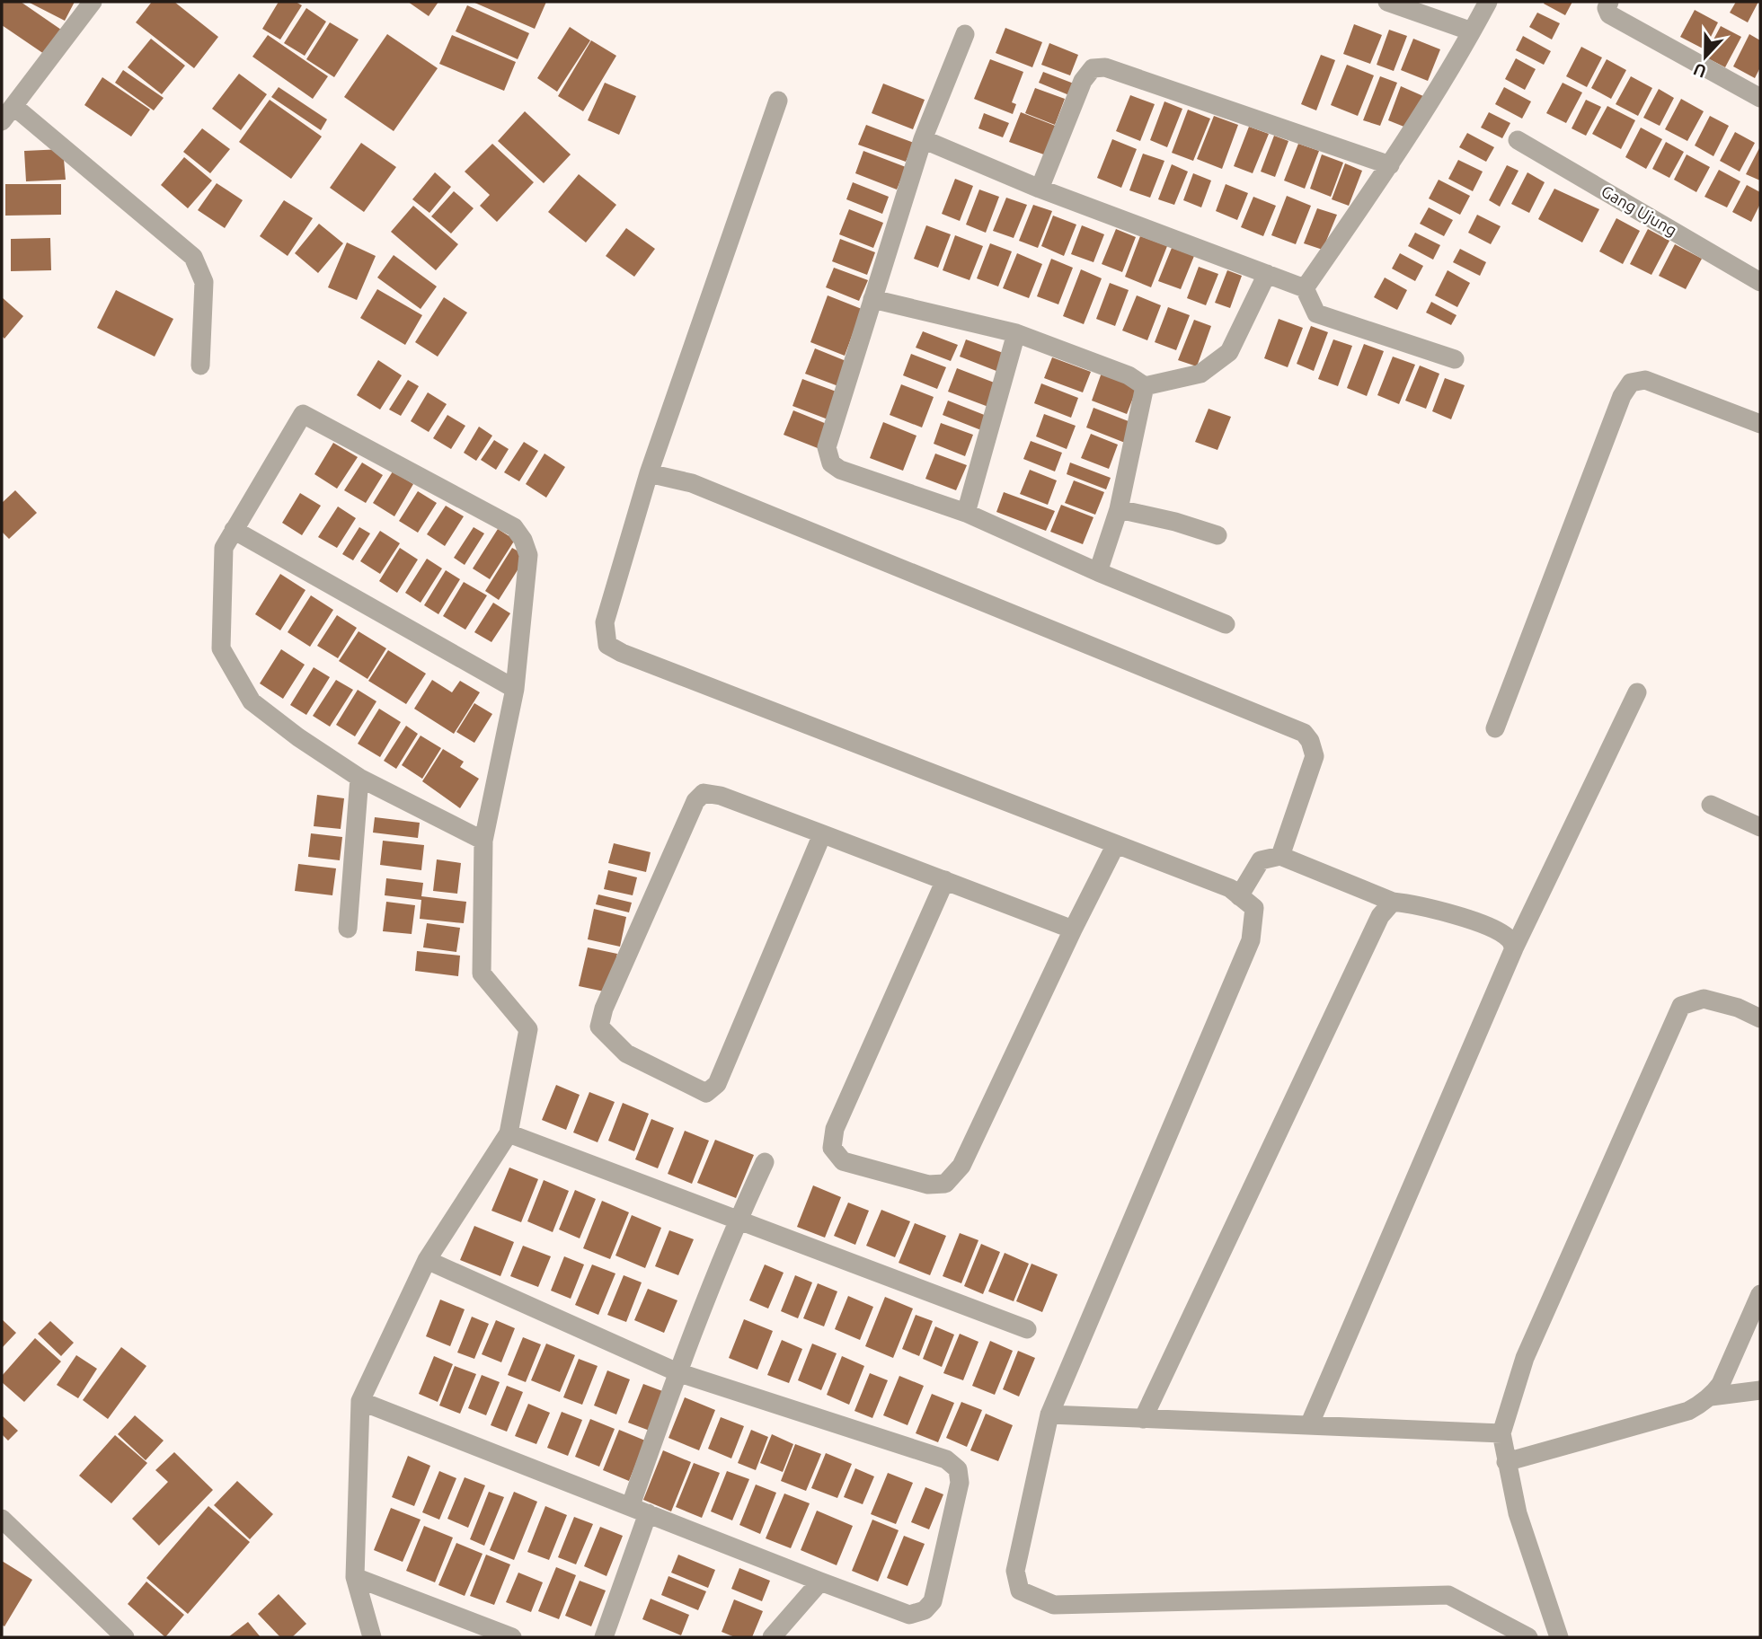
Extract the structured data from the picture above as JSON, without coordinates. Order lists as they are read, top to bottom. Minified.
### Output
{"streets":{"street":["Gang Ujung"]},"north":"bottom"}
